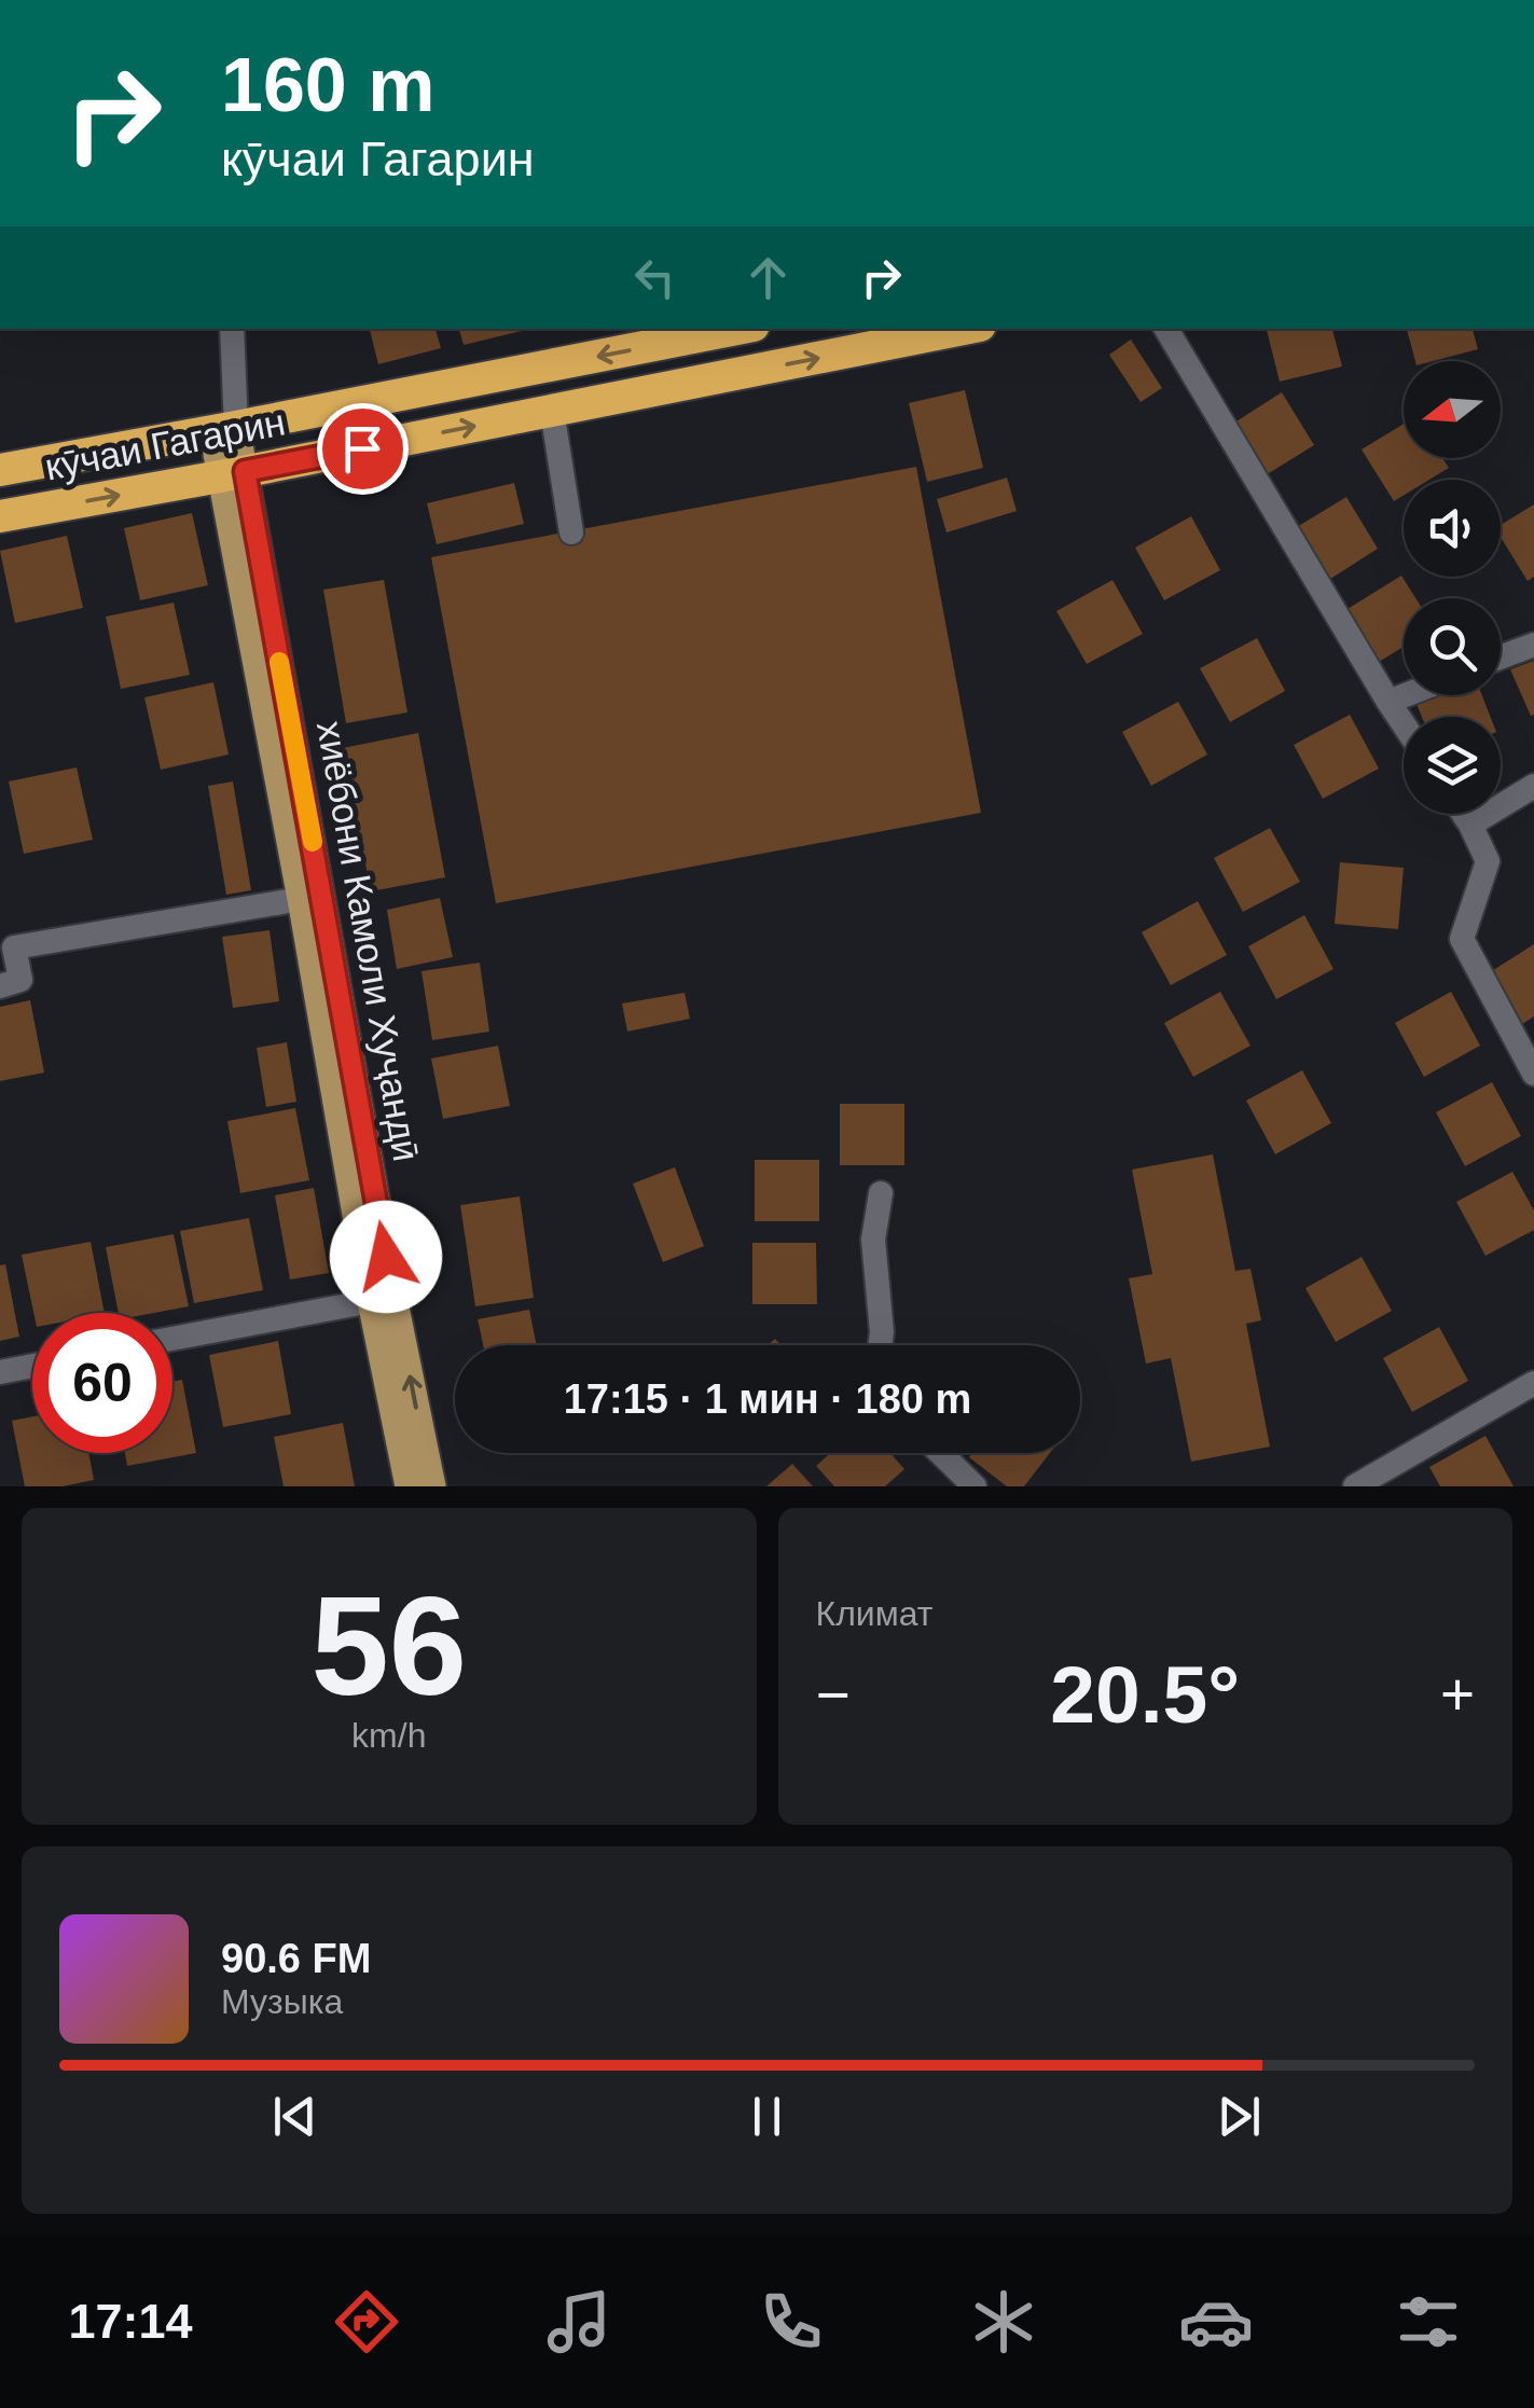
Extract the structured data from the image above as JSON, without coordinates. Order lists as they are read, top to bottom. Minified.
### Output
{"streets":{"highway":["кӯчаи Гагарин"],"main road":["хиёбони Камоли Хуҷандӣ"]},"crossings":[["кӯчаи Гагарин","хиёбони Камоли Хуҷандӣ"]],"north":"left","page":{"turn":["160 m","кӯчаи Гагарин"],"limit":"60","trip":"17:15 · 1 мин · 180 m","tile":[["56","km/h"],"Климат"],"heat":["−","20.5°","+"],"song":["90.6 FM","Музыка"],"tabs":"17:14"}}
